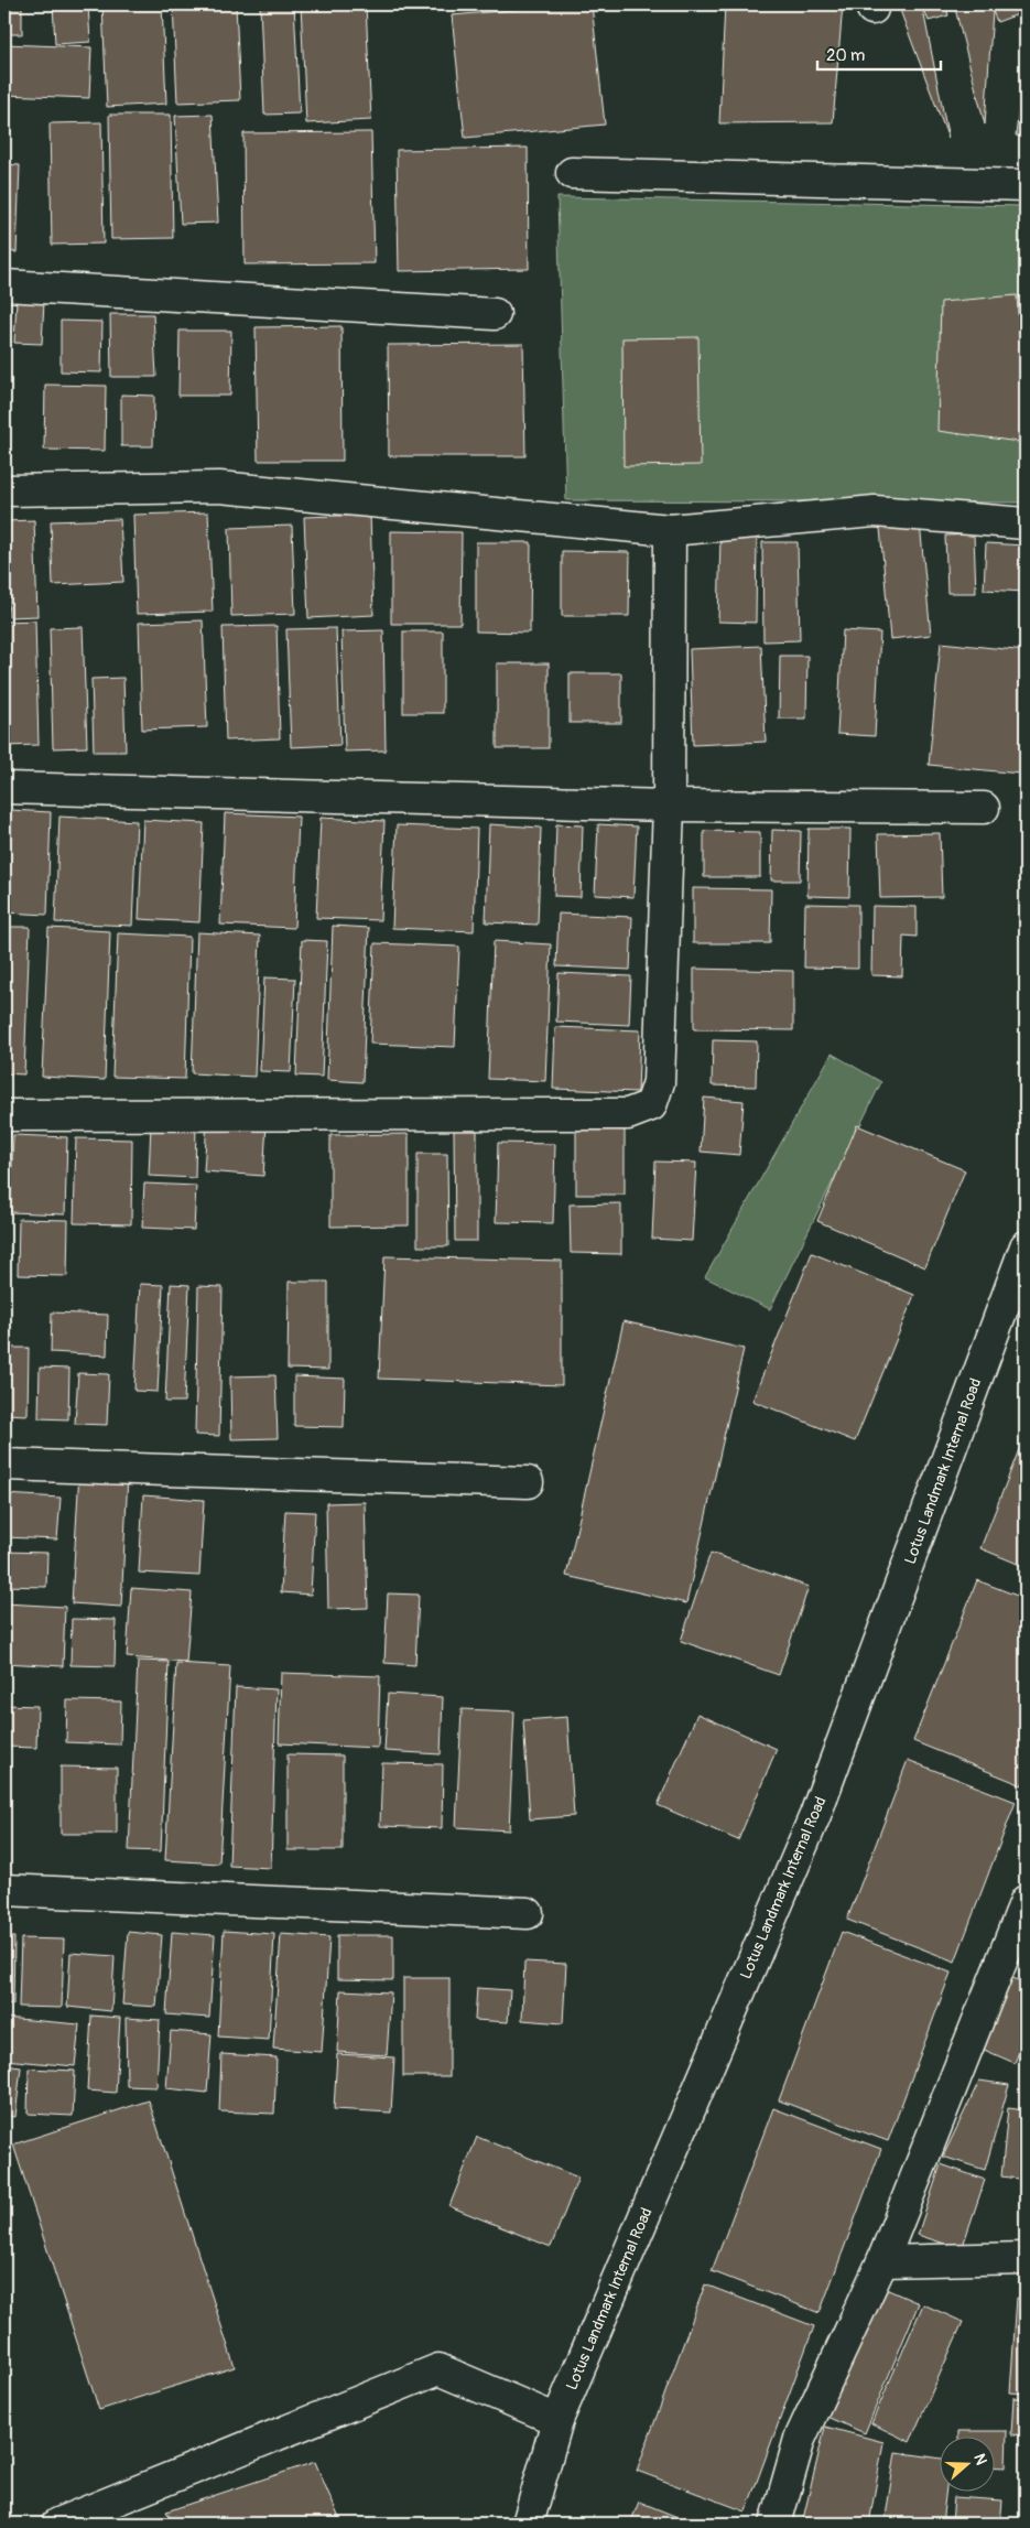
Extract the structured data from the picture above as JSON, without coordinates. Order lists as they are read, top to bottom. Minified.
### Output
{"streets":{"street":["Lotus Landmark Internal Road"]},"scale_bar":"20 m","north":"right"}
